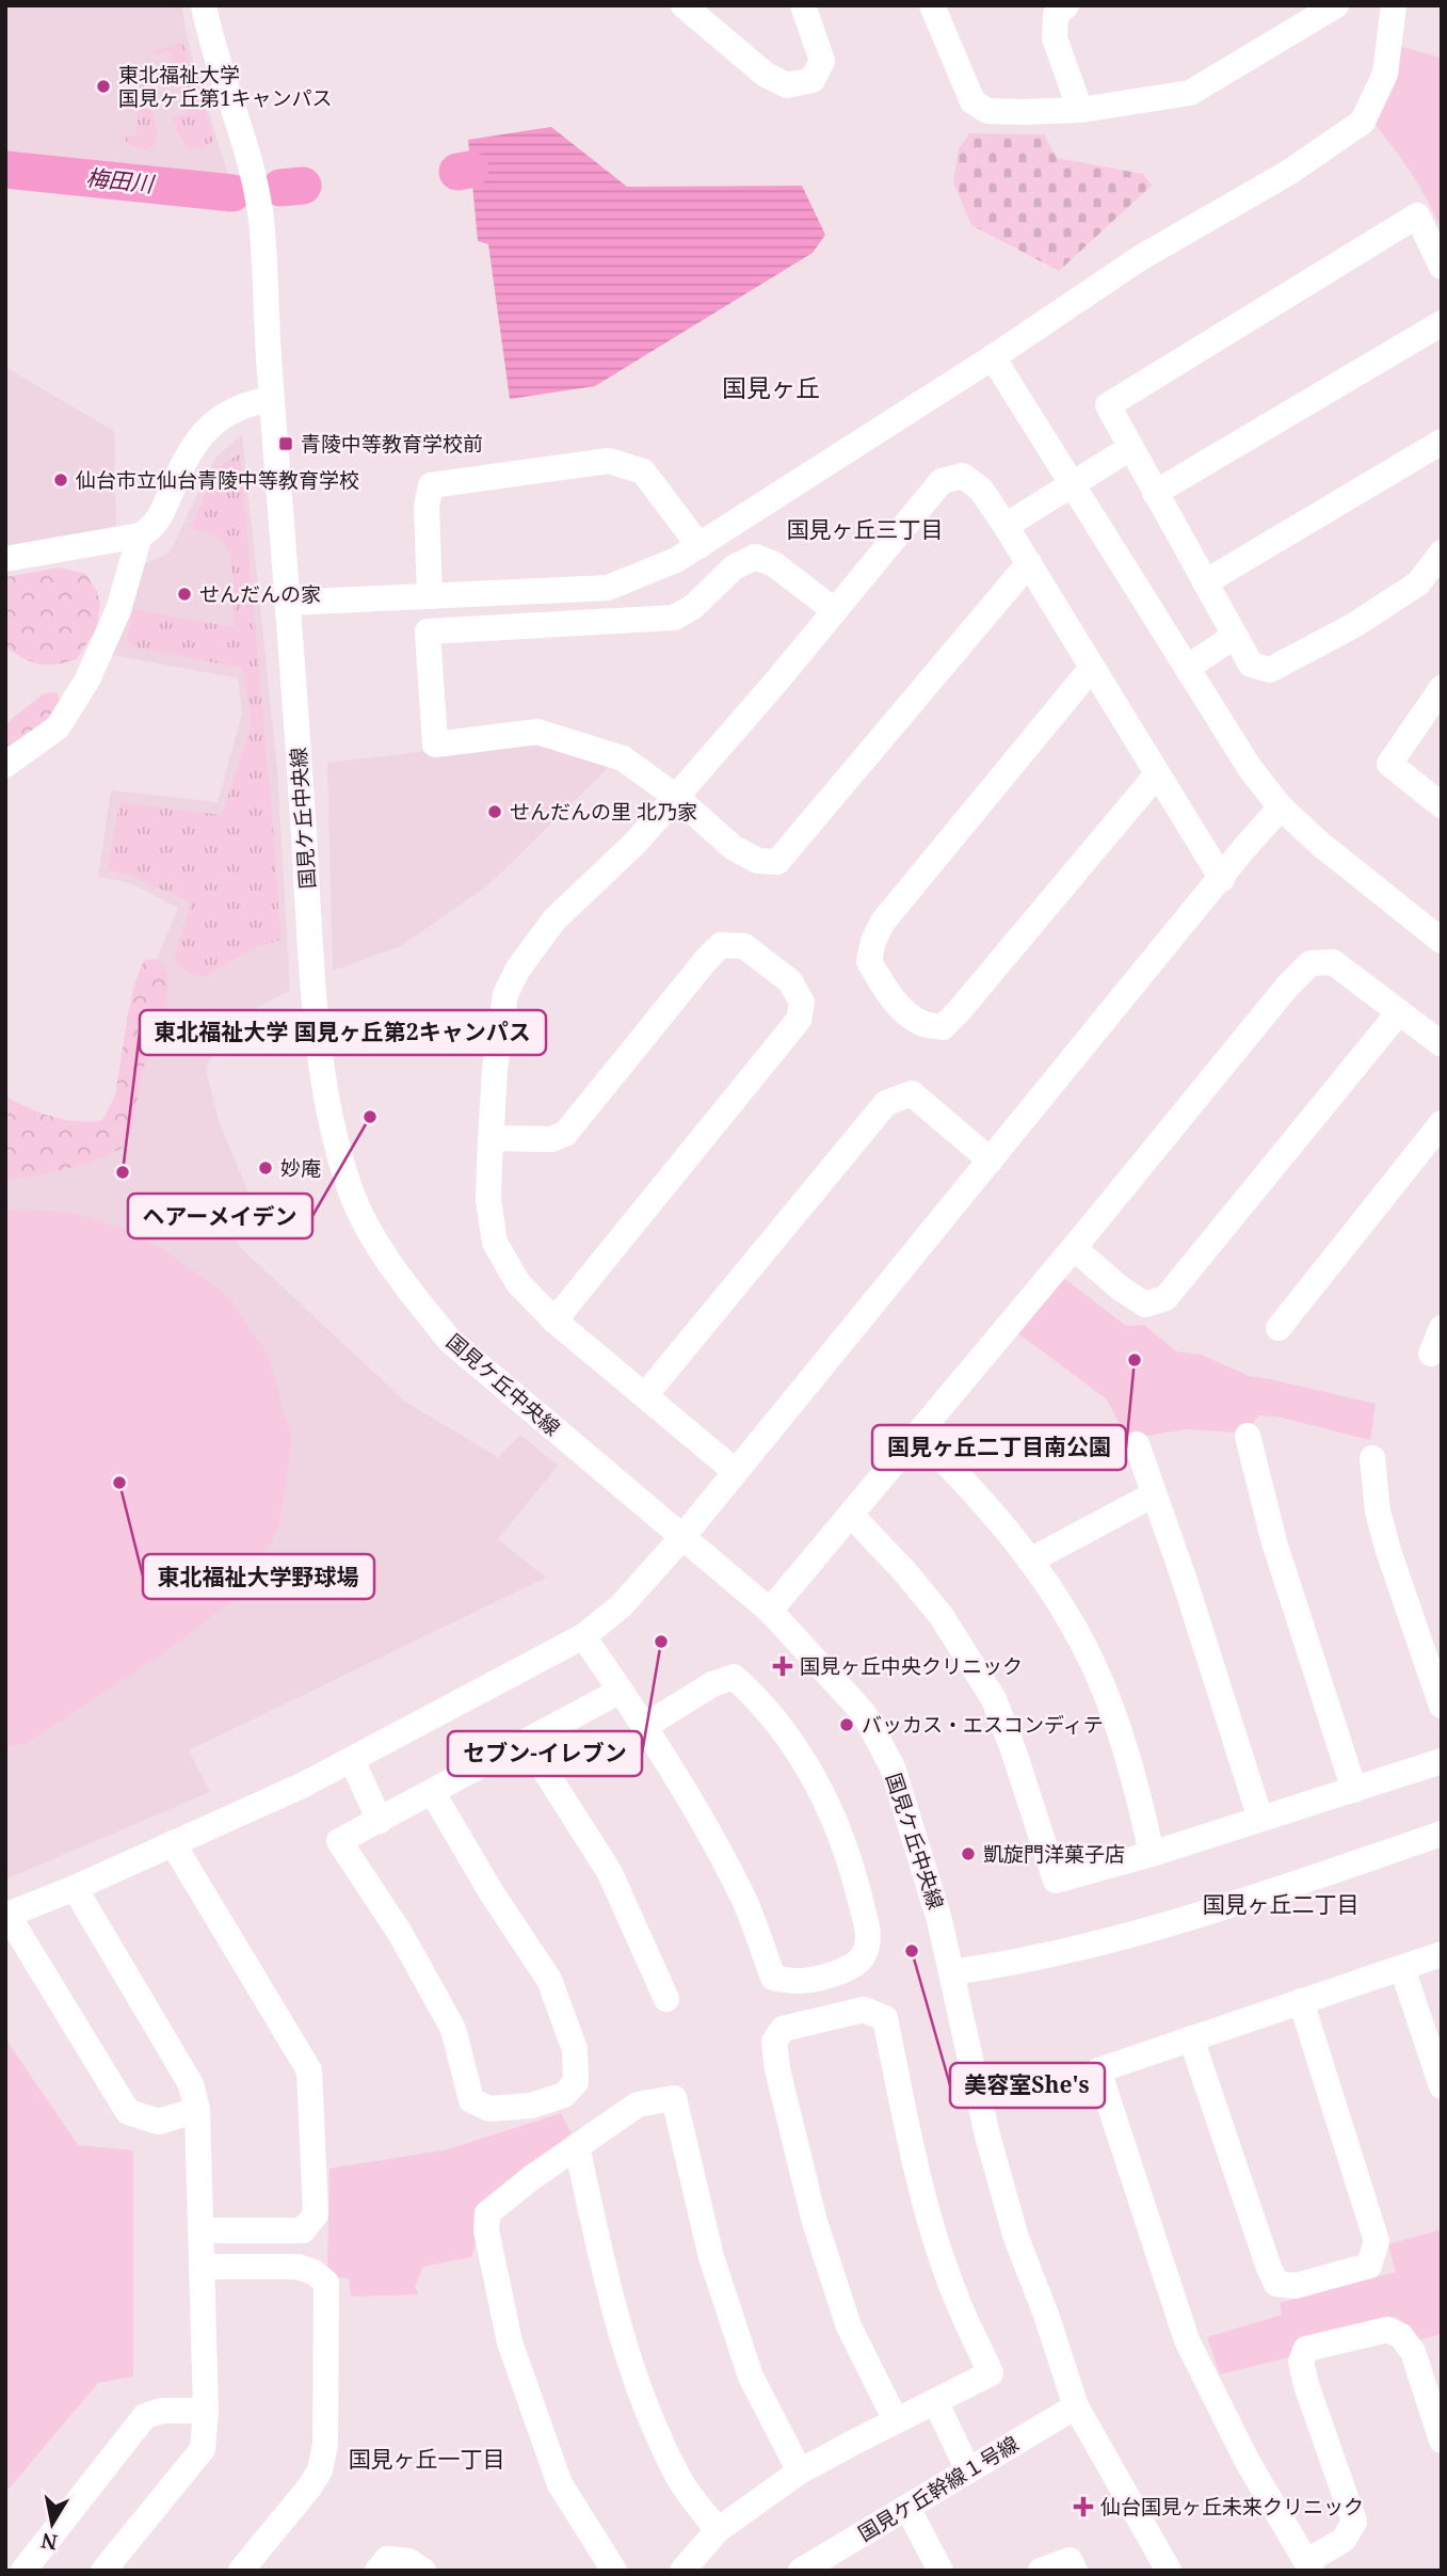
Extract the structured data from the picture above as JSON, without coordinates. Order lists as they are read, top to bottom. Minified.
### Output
{"streets":{"street":["国見ケ丘中央線","国見ケ丘幹線１号線"]},"crossings":[["国見ケ丘中央線","国見ケ丘幹線１号線"]],"districts":["国見ヶ丘","国見ヶ丘三丁目","国見ヶ丘二丁目","国見ヶ丘一丁目"],"water":["梅田川"],"places":{"other":["東北福祉大学 国見ヶ丘第1キャンパス","仙台市立仙台青陵中等教育学校","せんだんの家","せんだんの里 北乃家","ヘアーメイデン","妙庵","東北福祉大学 国見ヶ丘第2キャンパス","国見ヶ丘二丁目南公園","東北福祉大学野球場","セブン-イレブン","バッカス・エスコンディテ","凱旋門洋菓子店","美容室She's"],"transit":["青陵中等教育学校前"],"health":["国見ヶ丘中央クリニック","仙台国見ヶ丘未来クリニック"]},"north":"bottom"}
